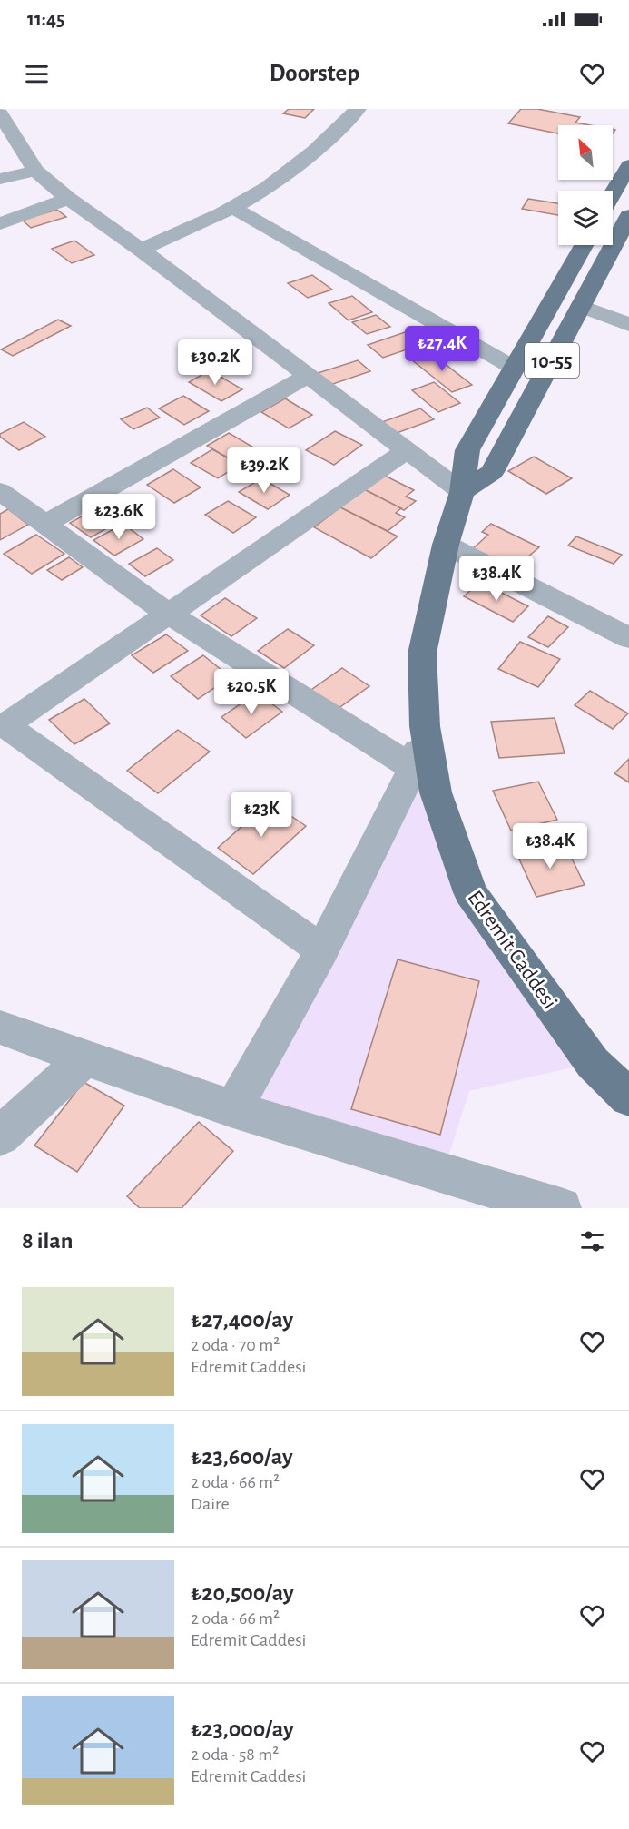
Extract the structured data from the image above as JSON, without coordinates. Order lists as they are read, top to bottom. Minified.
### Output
{"streets":{"main road":["10-55","Edremit Caddesi"]},"crossings":[["10-55","Edremit Caddesi"]],"north":"top left","page":{"status":"11:45","header":"Doorstep","price":["₺27.4K","₺30.2K","₺39.2K","₺23.6K","₺38.4K","₺20.5K","₺23K","₺38.4K"],"heading":"8 ilan","list":[{"name":"₺27,400/ay","note":"2 oda · 70 m² · Edremit Caddesi"},{"name":"₺23,600/ay","note":"2 oda · 66 m² · Daire"},{"name":"₺20,500/ay","note":"2 oda · 66 m² · Edremit Caddesi"},{"name":"₺23,000/ay","note":"2 oda · 58 m² · Edremit Caddesi"}]}}
